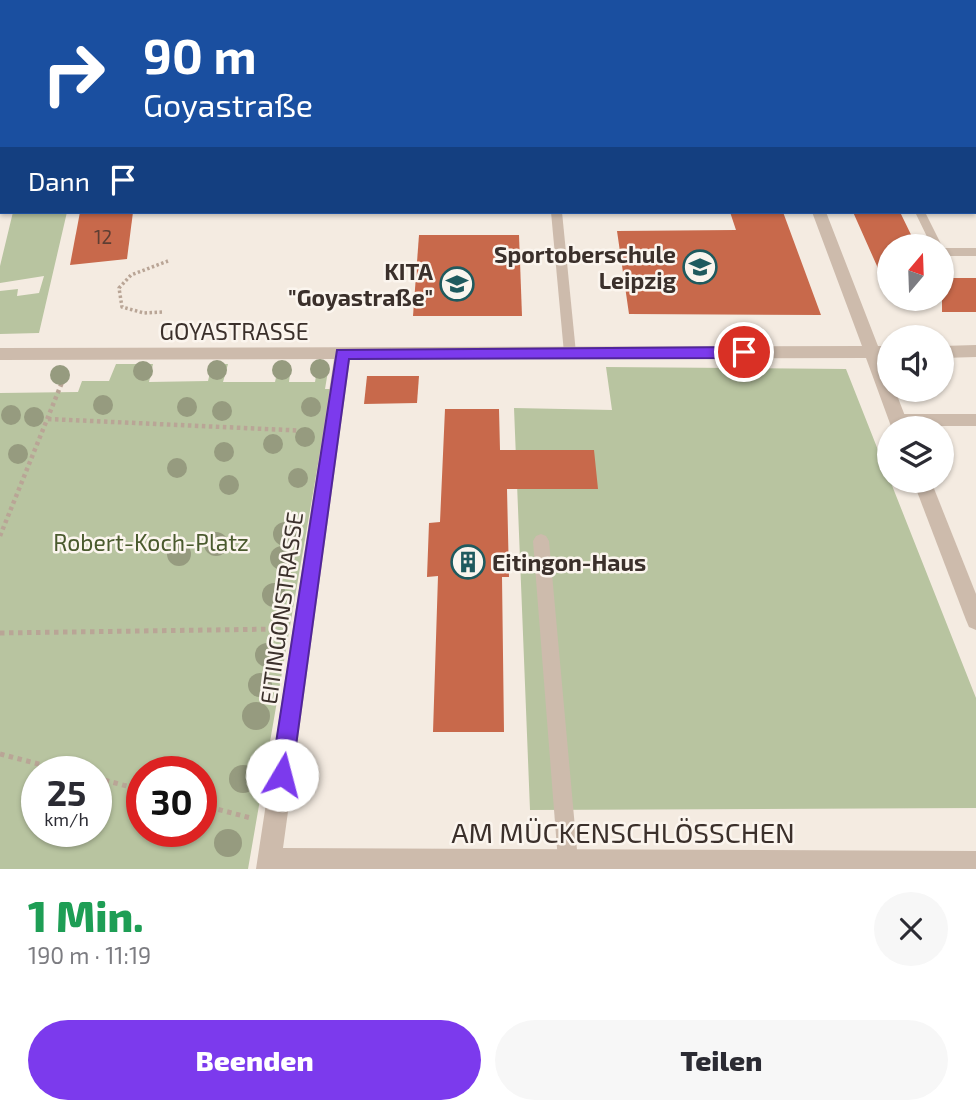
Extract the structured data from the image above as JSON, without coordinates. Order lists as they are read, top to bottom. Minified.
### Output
{"streets":{"street":["GOYASTRASSE","EITINGONSTRASSE","AM MÜCKENSCHLÖSSCHEN"]},"crossings":[["GOYASTRASSE","EITINGONSTRASSE"],["EITINGONSTRASSE","AM MÜCKENSCHLÖSSCHEN"]],"parks":["Robert-Koch-Platz"],"places":{"school or university":["Sportoberschule Leipzig","KITA \"Goyastraße\""],"building":["Eitingon-Haus"]},"house_numbers":["12"],"north":"top","page":{"turn":["90 m","Goyastraße"],"then":"Dann","speed":"25 km/h","limit":"30","heading":["1 Min.","190 m · 11:19"],"buttons":["Beenden","Teilen"]}}
